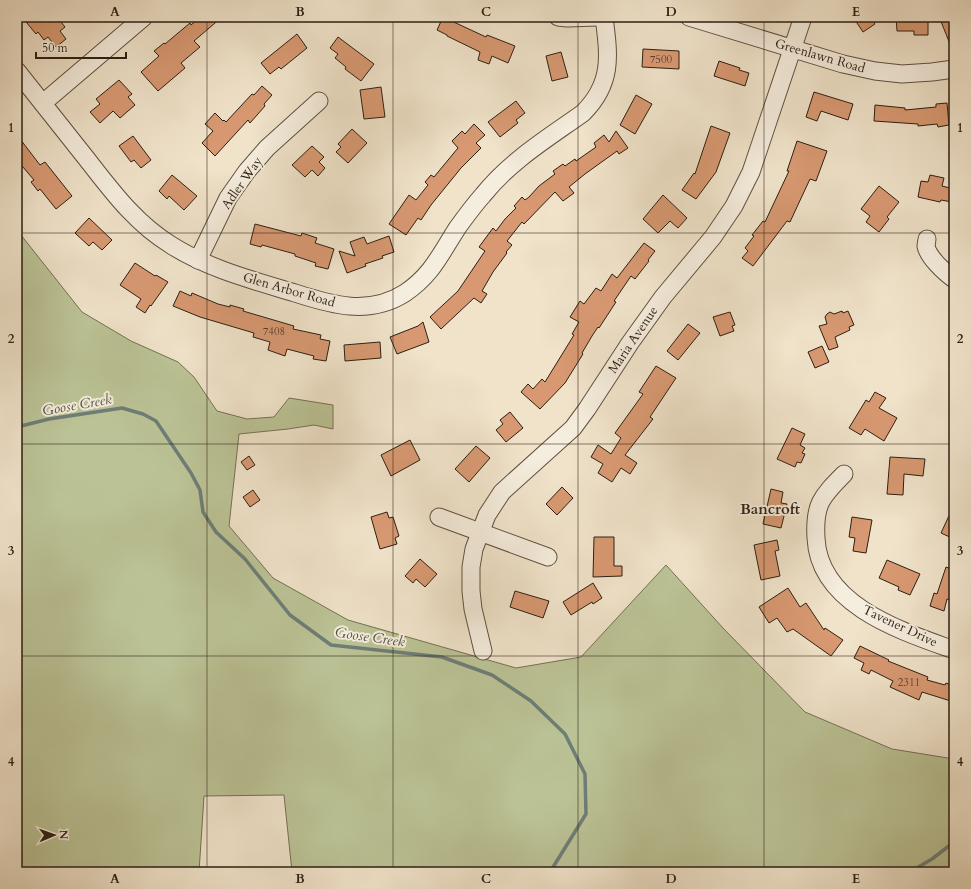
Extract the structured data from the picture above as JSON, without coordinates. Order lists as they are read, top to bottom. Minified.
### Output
{"streets":{"street":["Greenlawn Road","Adler Way","Glen Arbor Road","Maria Avenue","Tavener Drive"]},"crossings":[["Greenlawn Road","Maria Avenue"],["Adler Way","Glen Arbor Road"]],"districts":["Bancroft"],"water":["Goose Creek"],"house_numbers":["7500","7408","2311"],"scale_bar":"50 m","north":"right","grid":{"columns":["A","B","C","D","E"],"rows":["1","2","3","4"]}}
